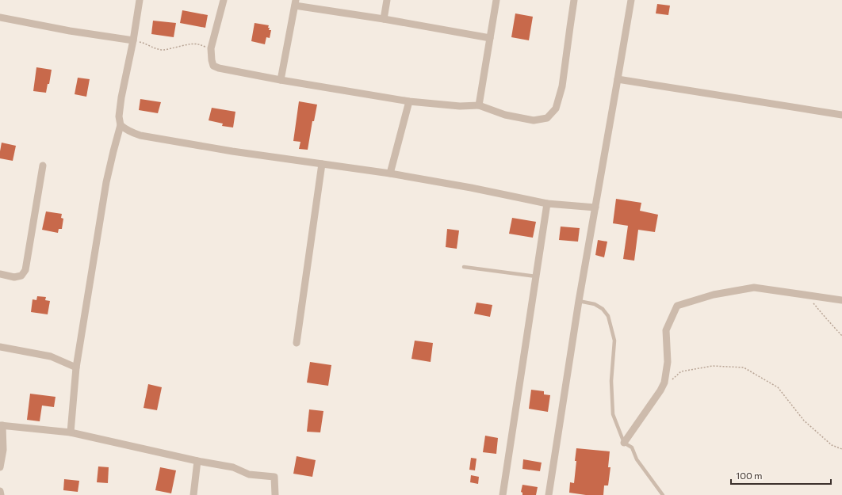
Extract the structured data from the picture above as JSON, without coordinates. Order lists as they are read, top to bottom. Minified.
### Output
{"scale_bar":"100 m"}
